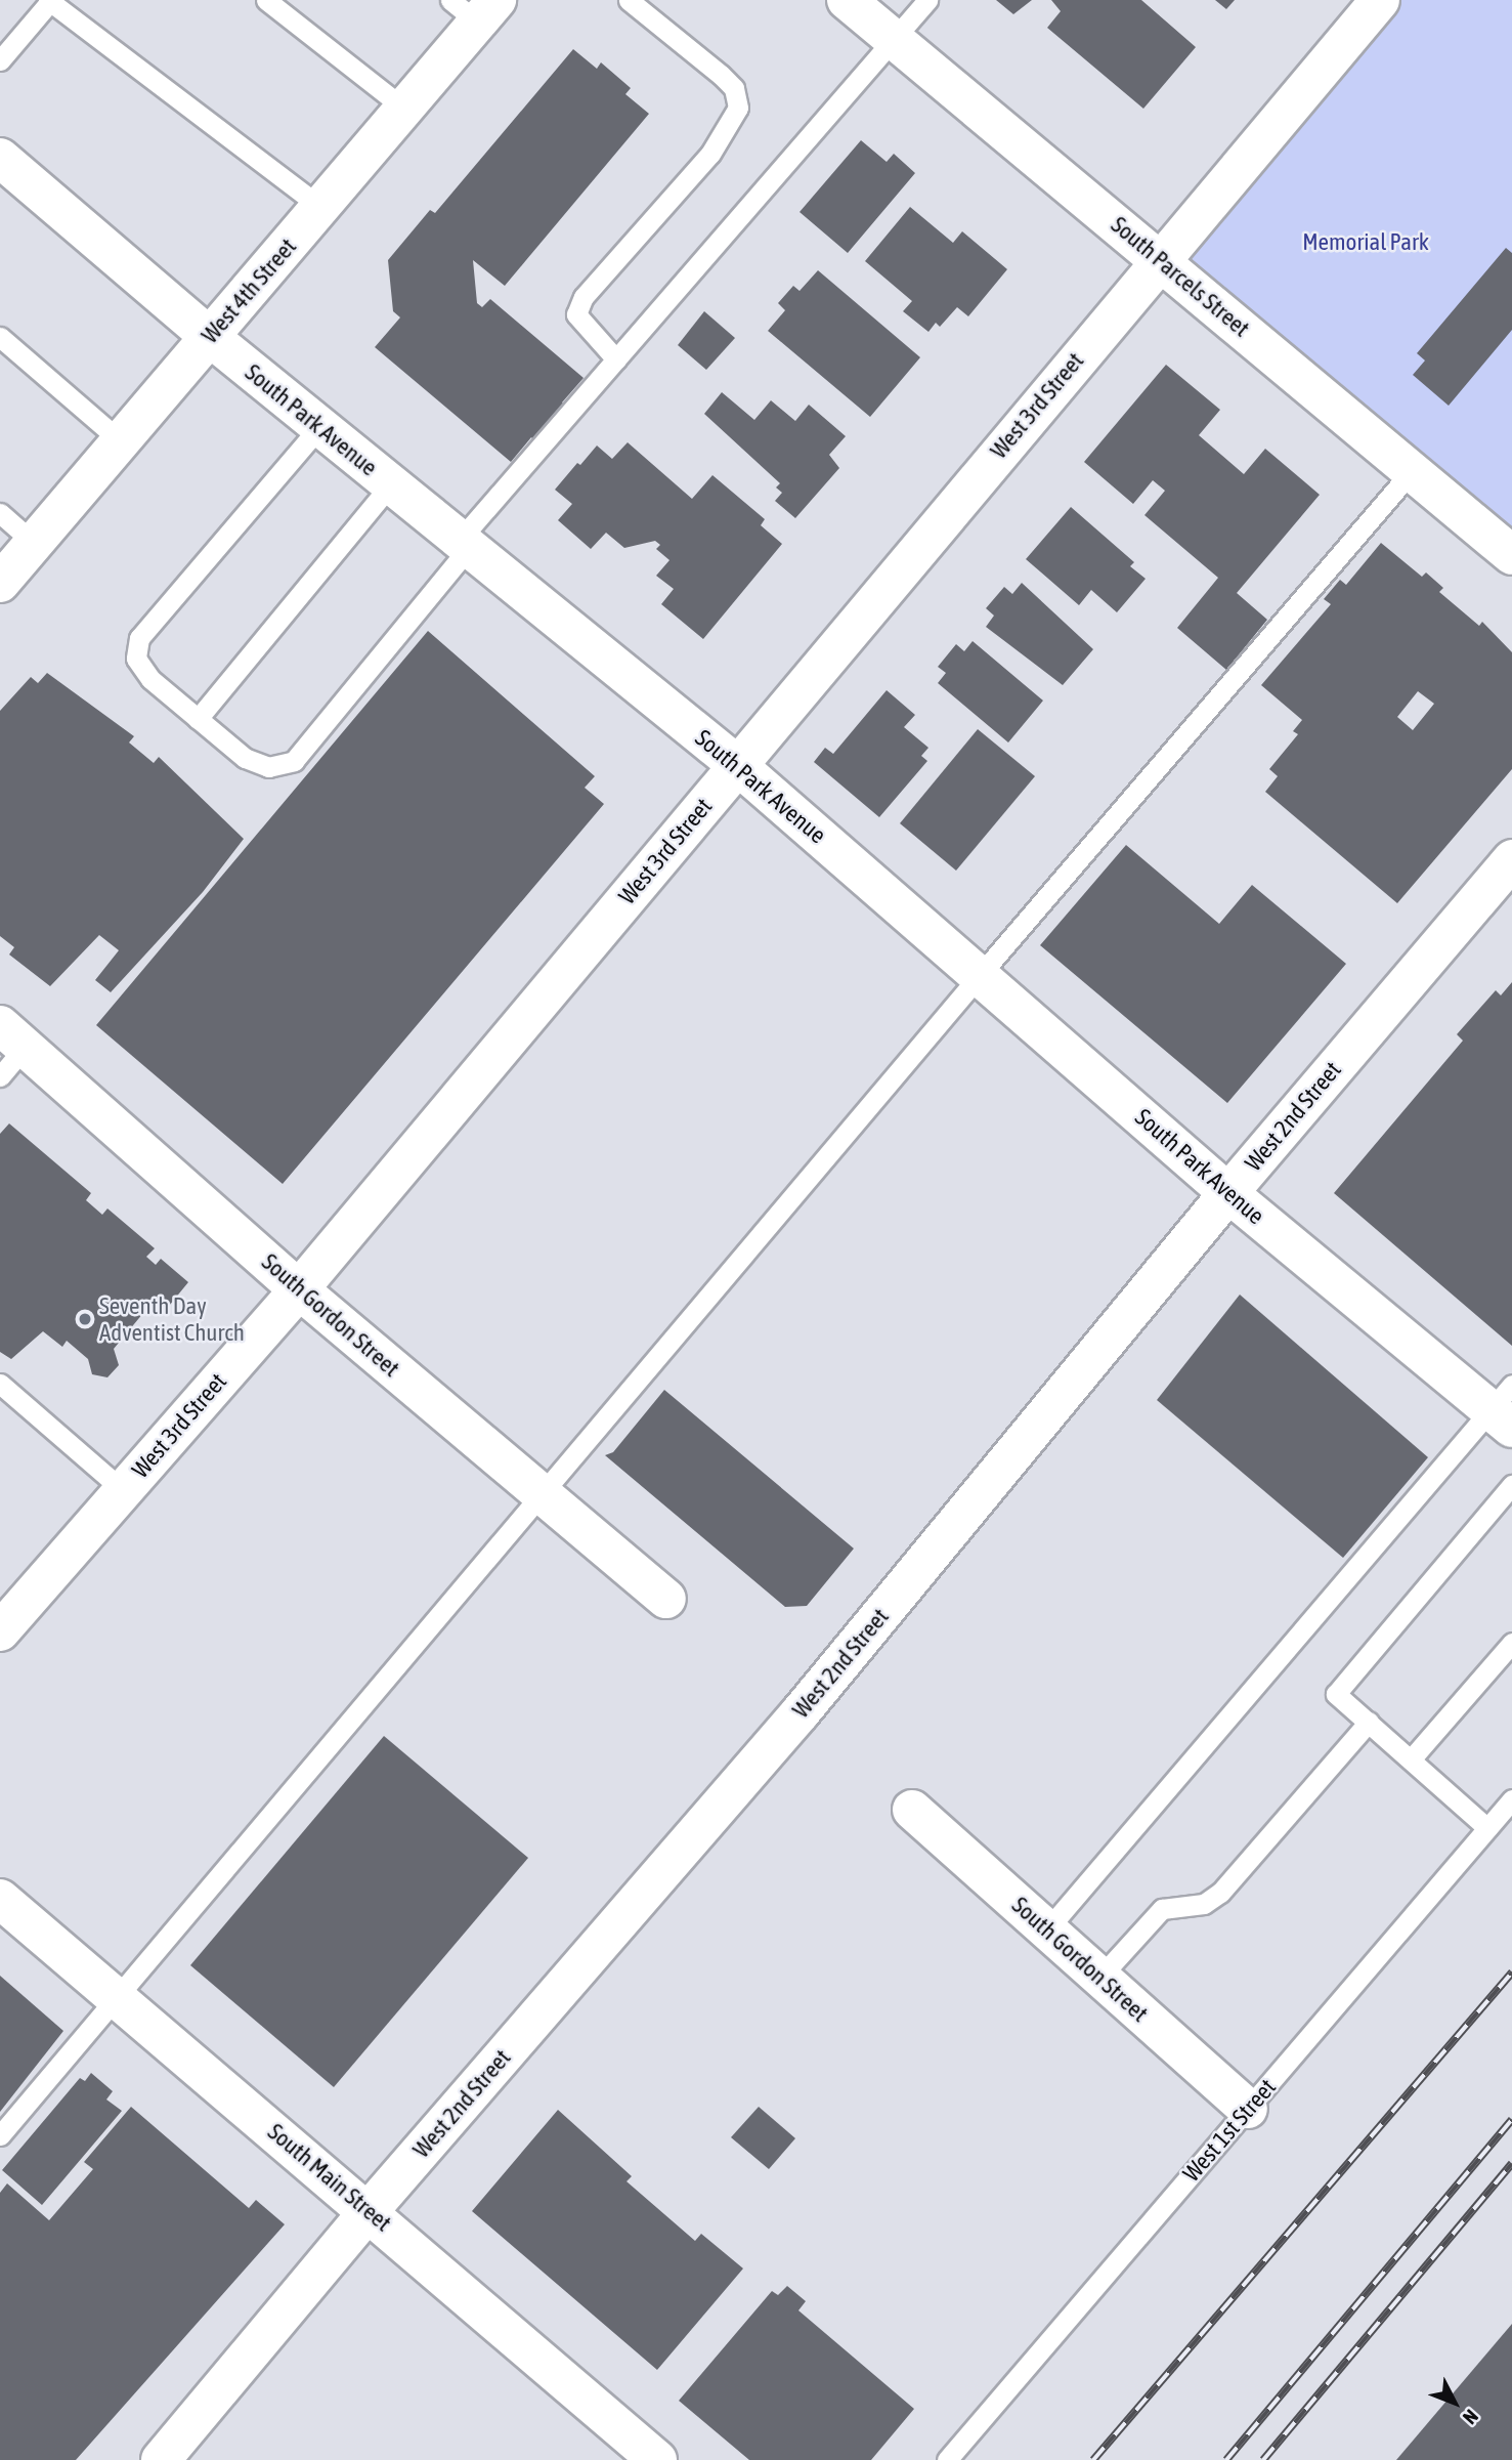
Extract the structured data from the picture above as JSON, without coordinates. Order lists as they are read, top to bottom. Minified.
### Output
{"streets":{"street":["South Parcels Street","West 4th Street","West 3rd Street","South Park Avenue","West 2nd Street","South Gordon Street","South Main Street"],"lane":["West 1st Street"]},"crossings":[["South Parcels Street","West 3rd Street"],["West 4th Street","South Park Avenue"],["West 3rd Street","South Park Avenue"],["West 3rd Street","South Gordon Street"],["South Park Avenue","West 2nd Street"],["West 2nd Street","South Main Street"],["South Gordon Street","West 1st Street"]],"parks":["Memorial Park"],"places":["Seventh Day Adventist Church"],"north":"bottom right"}
